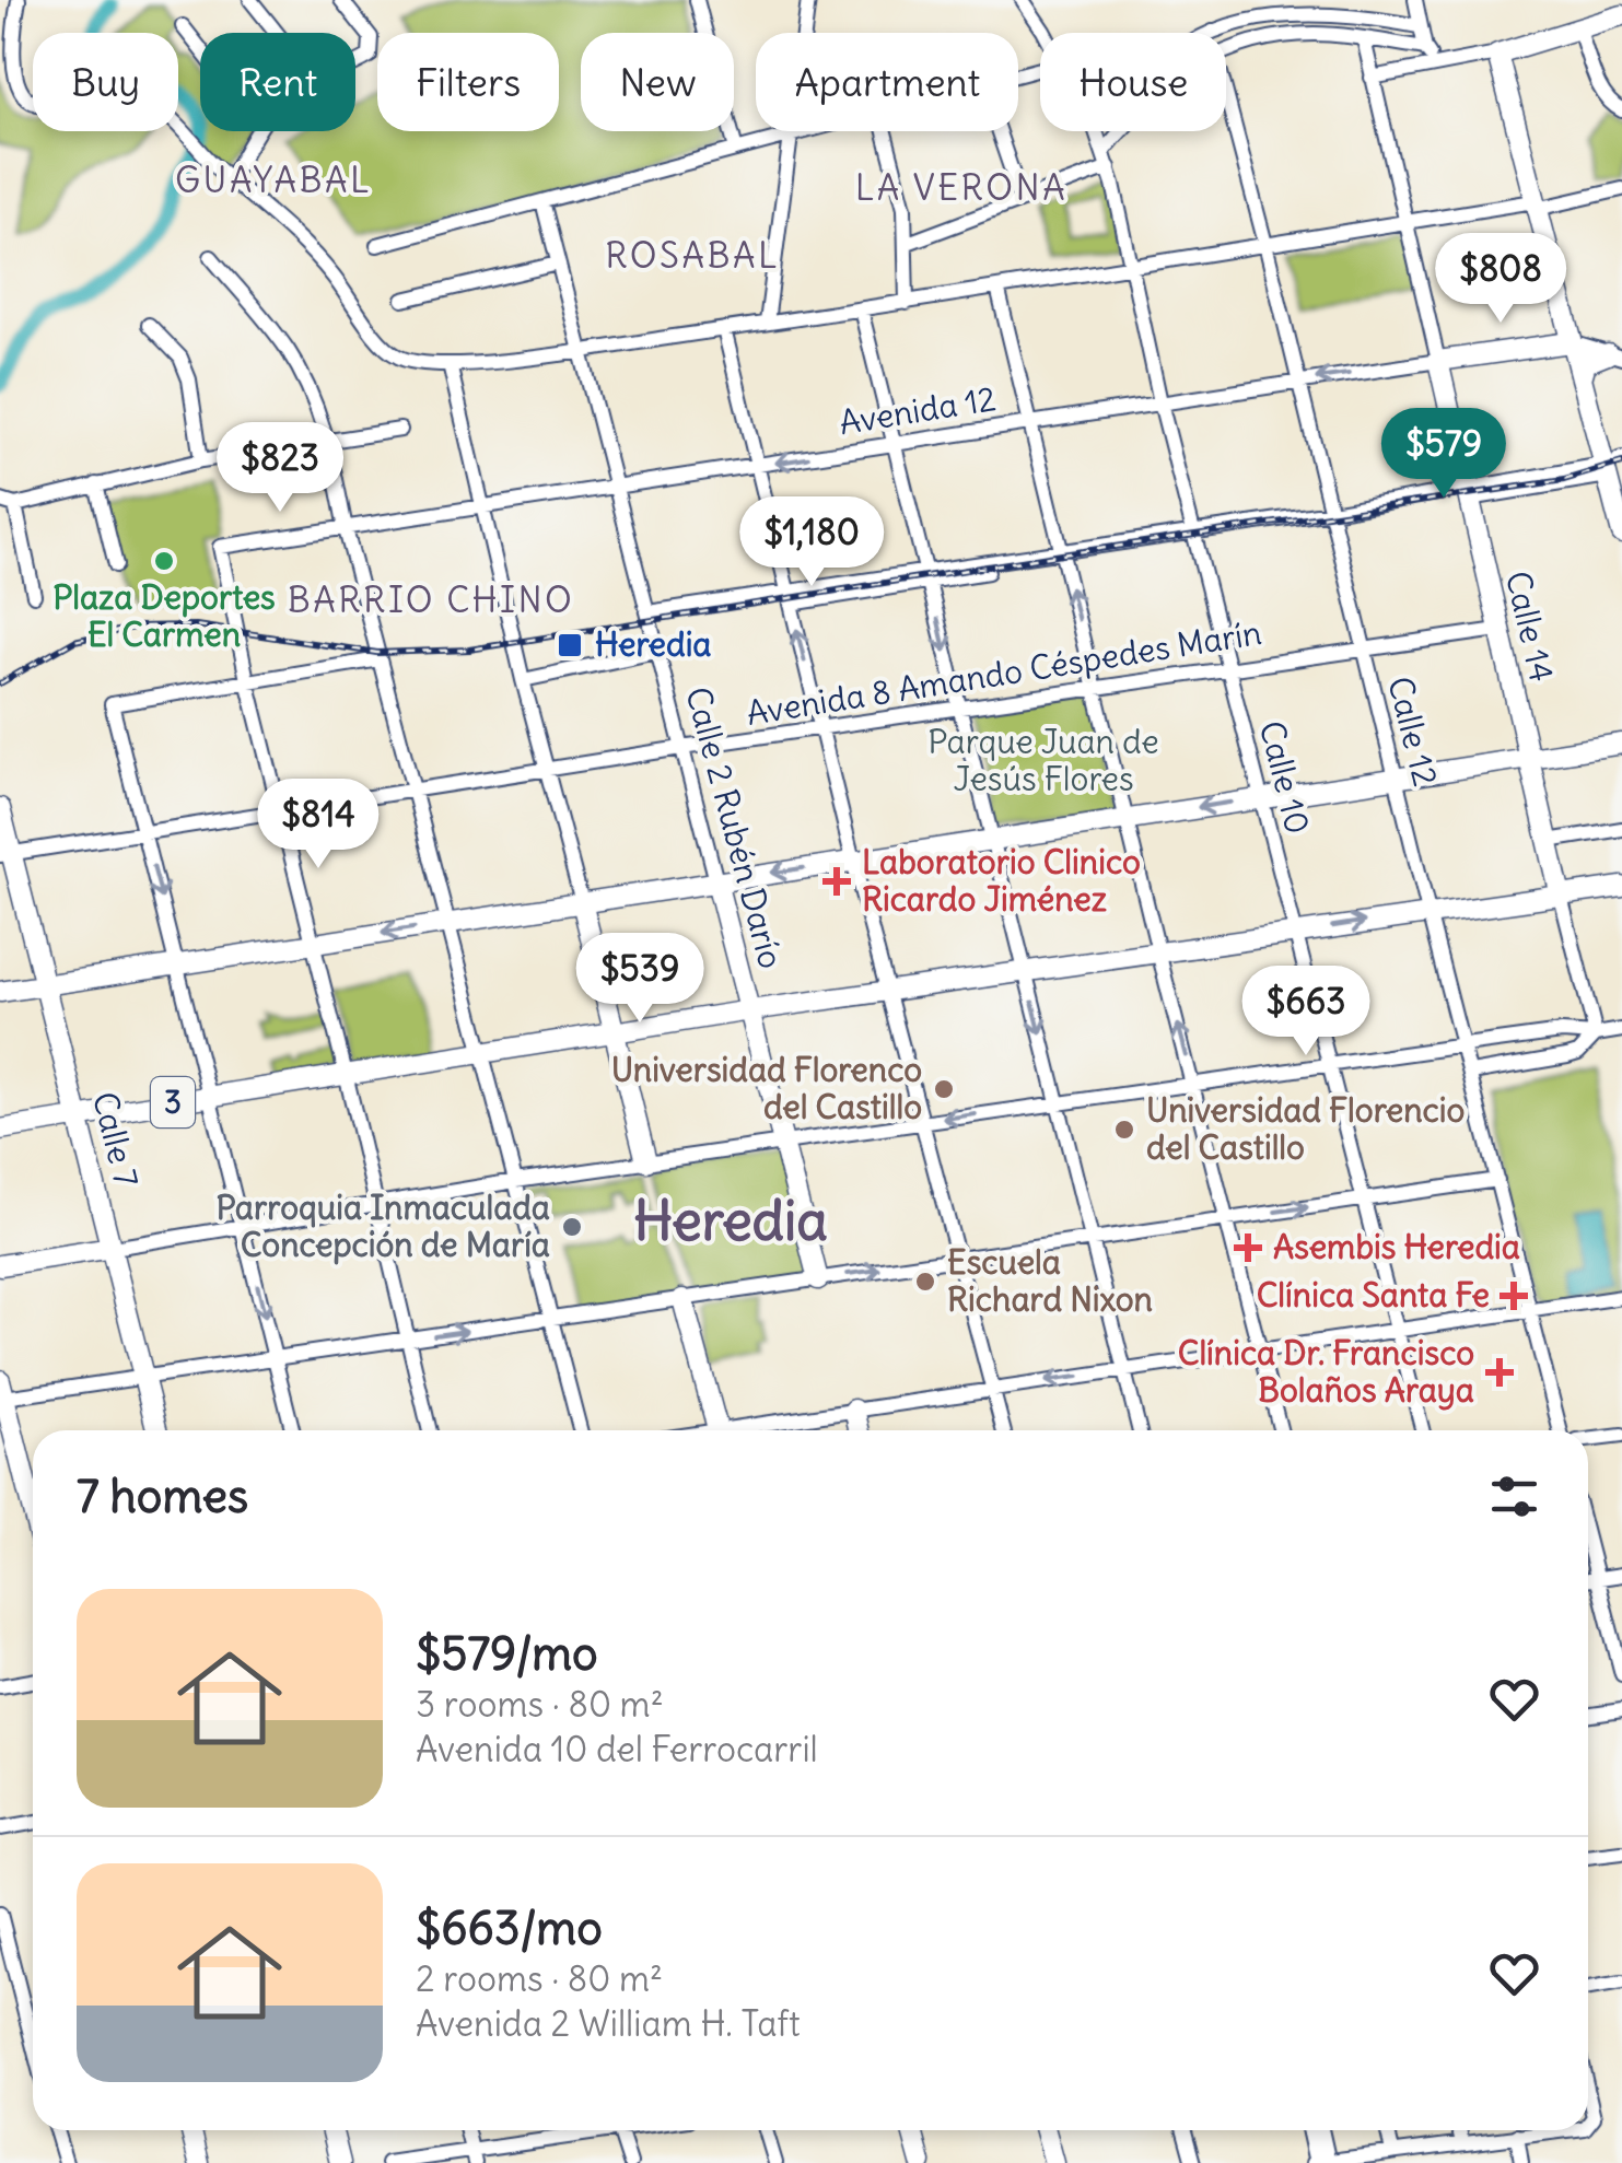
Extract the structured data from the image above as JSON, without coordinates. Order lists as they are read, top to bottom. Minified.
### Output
{"streets":{"main road":["Avenida 12","Calle 14","Calle 2 Rubén Darío","3","Calle 7"],"street":["Avenida 8 Amando Céspedes Marín","Calle 12","Calle 10"]},"crossings":[["Avenida 12","Calle 14"],["Avenida 12","Calle 12"],["Avenida 12","Calle 10"],["Avenida 12","Calle 2 Rubén Darío"],["Calle 14","Avenida 8 Amando Céspedes Marín"],["Calle 14","3"],["Avenida 8 Amando Céspedes Marín","Calle 12"],["Avenida 8 Amando Céspedes Marín","Calle 10"],["Avenida 8 Amando Céspedes Marín","Calle 2 Rubén Darío"],["Avenida 8 Amando Céspedes Marín","Calle 7"],["Calle 12","3"],["Calle 10","3"],["Calle 2 Rubén Darío","3"],["3","Calle 7"]],"districts":["GUAYABAL","LA VERONA","ROSABAL","BARRIO CHINO","Heredia"],"parks":["Parque Juan de Jesús Flores"],"places":{"other":["Plaza Deportes El Carmen","Universidad Florenco del Castillo","Universidad Florencio del Castillo","Parroquia Inmaculada Concepción de María","Escuela Richard Nixon"],"transit":["Heredia"],"health":["Laboratorio Clinico Ricardo Jiménez","Asembis Heredia","Clínica Santa Fe","Clínica Dr. Francisco Bolaños Araya"]},"page":{"chip":["Buy","Rent","Filters","New","Apartment","House"],"price":["$808","$579","$823","$1,180","$814","$539","$663"],"heading":"7 homes","list":[{"name":"$579/mo","note":"3 rooms · 80 m² · Avenida 10 del Ferrocarril"},{"name":"$663/mo","note":"2 rooms · 80 m² · Avenida 2 William H. Taft"}]}}
